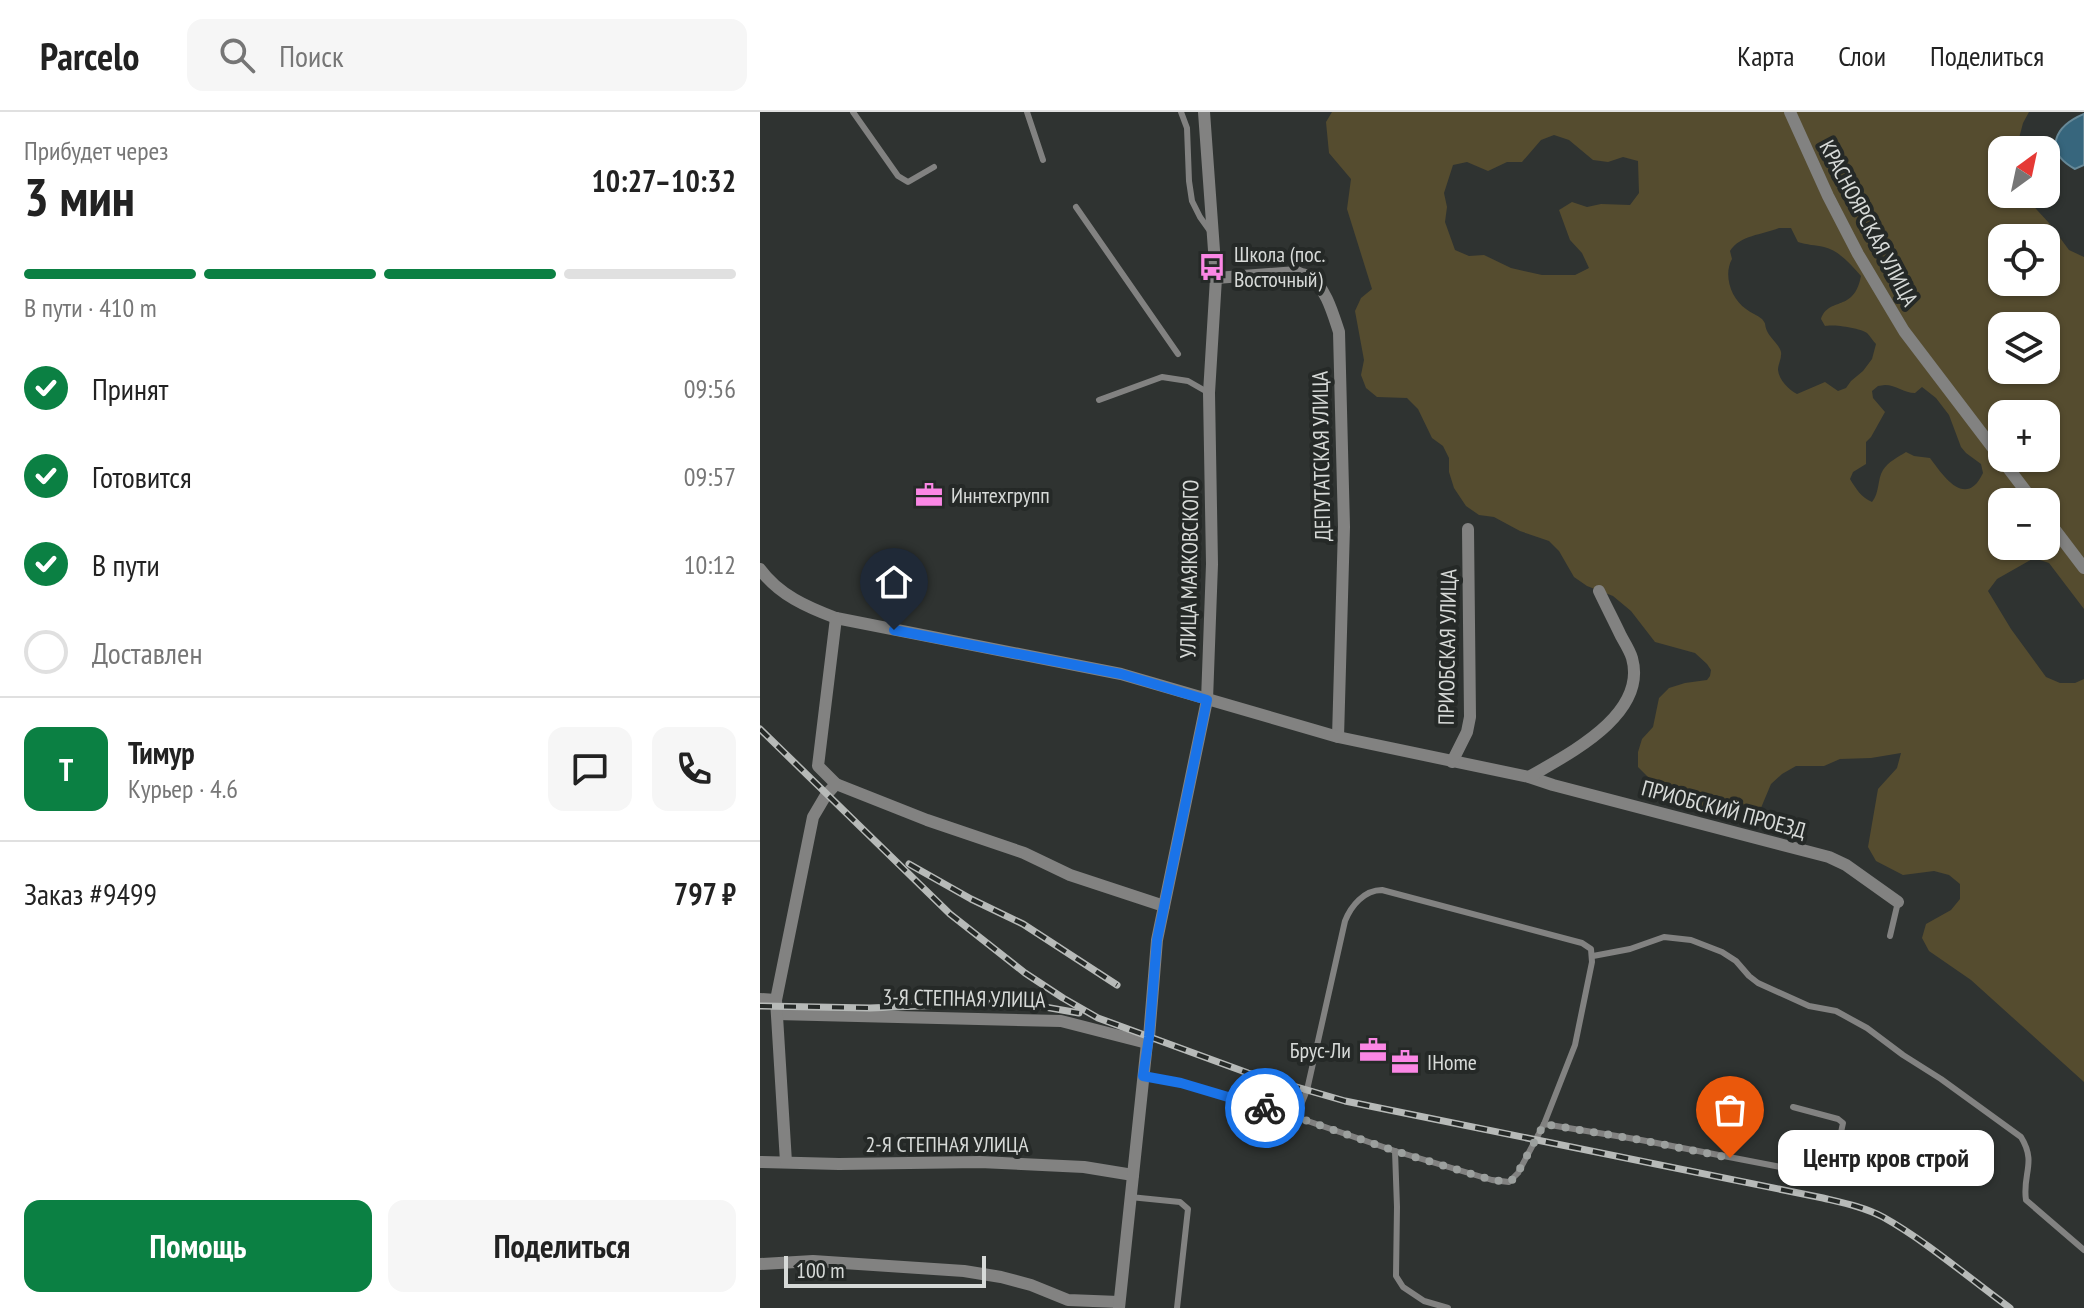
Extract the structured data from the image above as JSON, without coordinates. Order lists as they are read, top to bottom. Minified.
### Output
{"streets":{"street":["КРАСНОЯРСКАЯ УЛИЦА","ДЕПУТАТСКАЯ УЛИЦА","УЛИЦА МАЯКОВСКОГО","ПРИОБСКАЯ УЛИЦА","ПРИОБСКИЙ ПРОЕЗД","3-Я СТЕПНАЯ УЛИЦА","2-Я СТЕПНАЯ УЛИЦА"]},"crossings":[["ДЕПУТАТСКАЯ УЛИЦА","УЛИЦА МАЯКОВСКОГО"],["ДЕПУТАТСКАЯ УЛИЦА","ПРИОБСКИЙ ПРОЕЗД"],["УЛИЦА МАЯКОВСКОГО","ПРИОБСКИЙ ПРОЕЗД"],["УЛИЦА МАЯКОВСКОГО","3-Я СТЕПНАЯ УЛИЦА"],["УЛИЦА МАЯКОВСКОГО","2-Я СТЕПНАЯ УЛИЦА"],["ПРИОБСКАЯ УЛИЦА","ПРИОБСКИЙ ПРОЕЗД"]],"places":{"bus stop":["Школа (пос. Восточный)"],"office":["Иннтехгрупп","Брус-Ли","IHome"],"other":["Центр кров строй"]},"scale_bar":"100 m","north":"top right","page":{"header":"Parcelo","search":"Поиск","nav":["Карта","Слои","Поделиться"],"heading":["3 мин","Прибудет через","10:27–10:32"],"panel":["Тимур","Курьер · 4.6","Заказ #9499","797 ₽"],"map_buttons":["+","−"],"bar":"В пути · 410 m","list":[["Принят","09:56"],["Готовится","09:57"],["В пути","10:12"],"Доставлен"],"round":"Т","bubble":"Центр кров строй","buttons":["Помощь","Поделиться"],"scale":"100 m"}}
